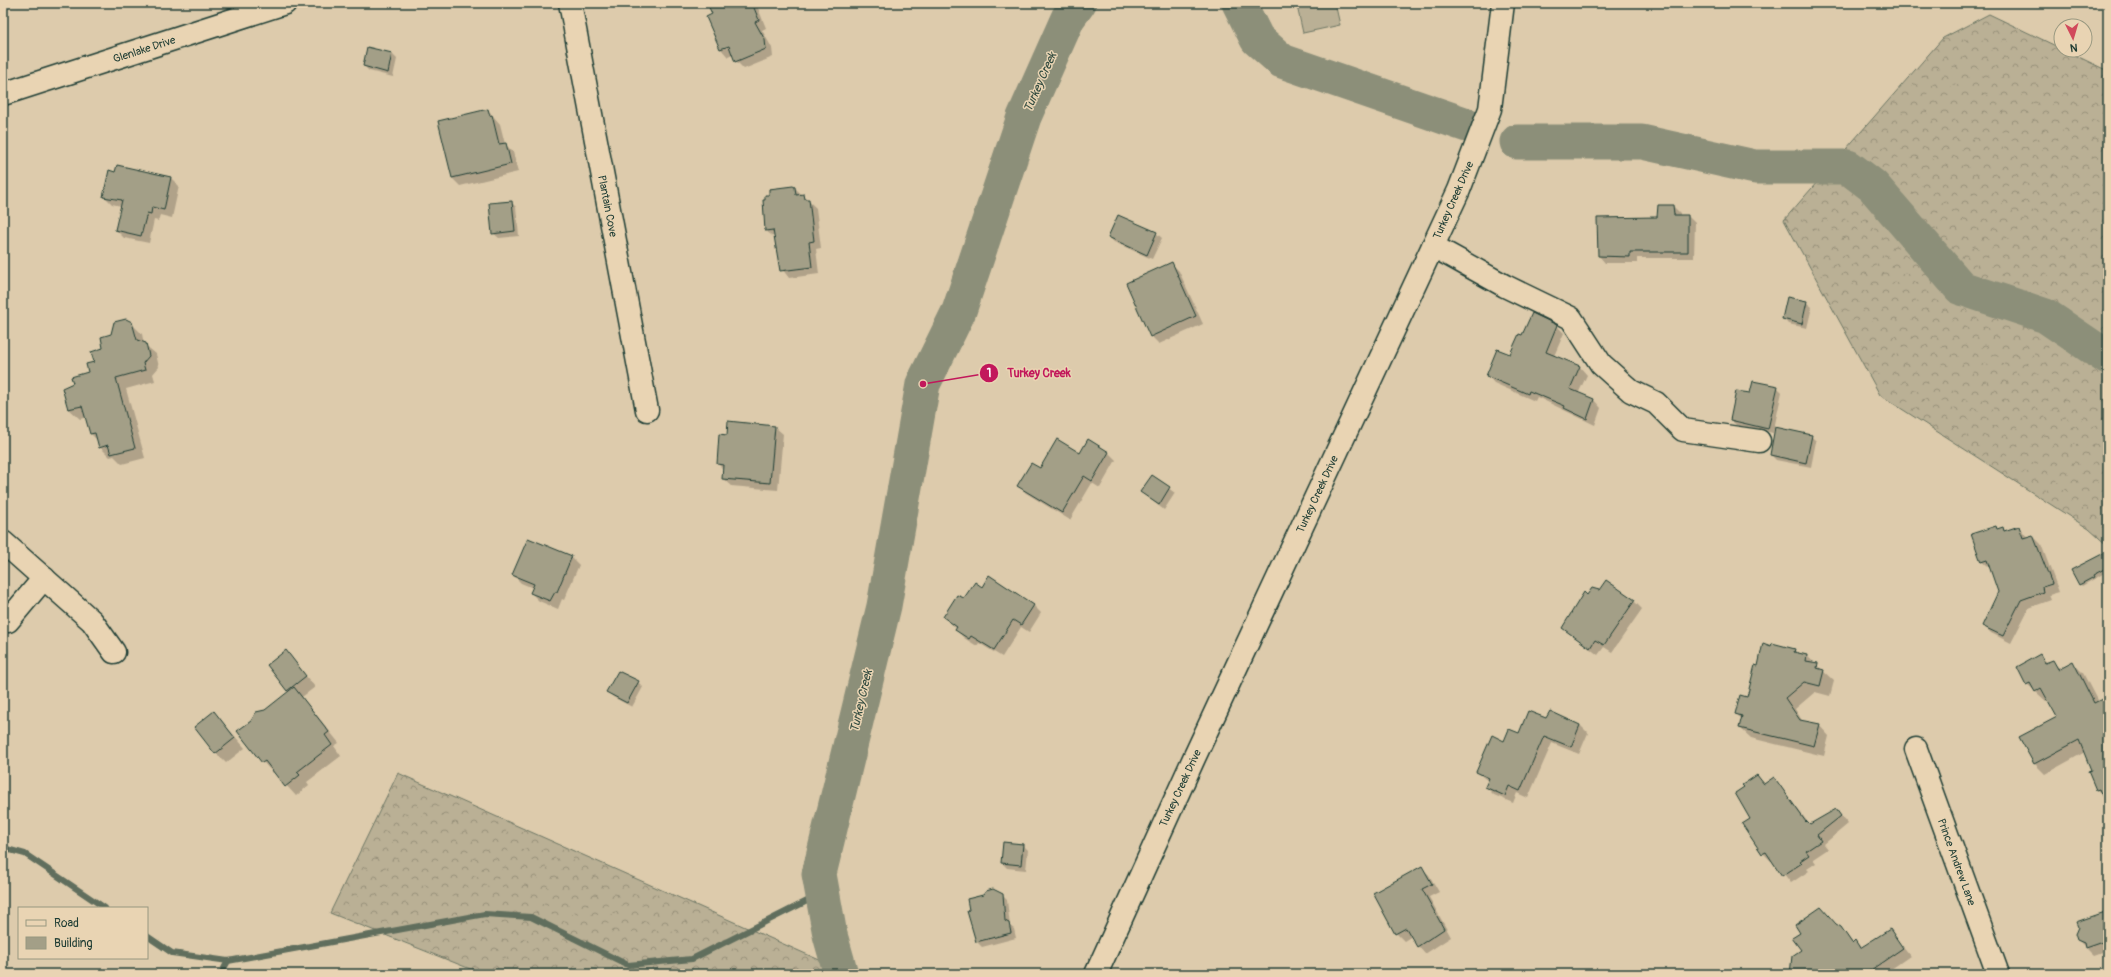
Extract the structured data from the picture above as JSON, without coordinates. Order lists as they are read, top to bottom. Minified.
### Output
{"streets":{"street":["Glenlake Drive","Turkey Creek Drive","Plantain Cove","Prince Andrew Lane"]},"water":["Turkey Creek"],"places":["Turkey Creek"],"legend":["Road","Building"],"north":"bottom"}
